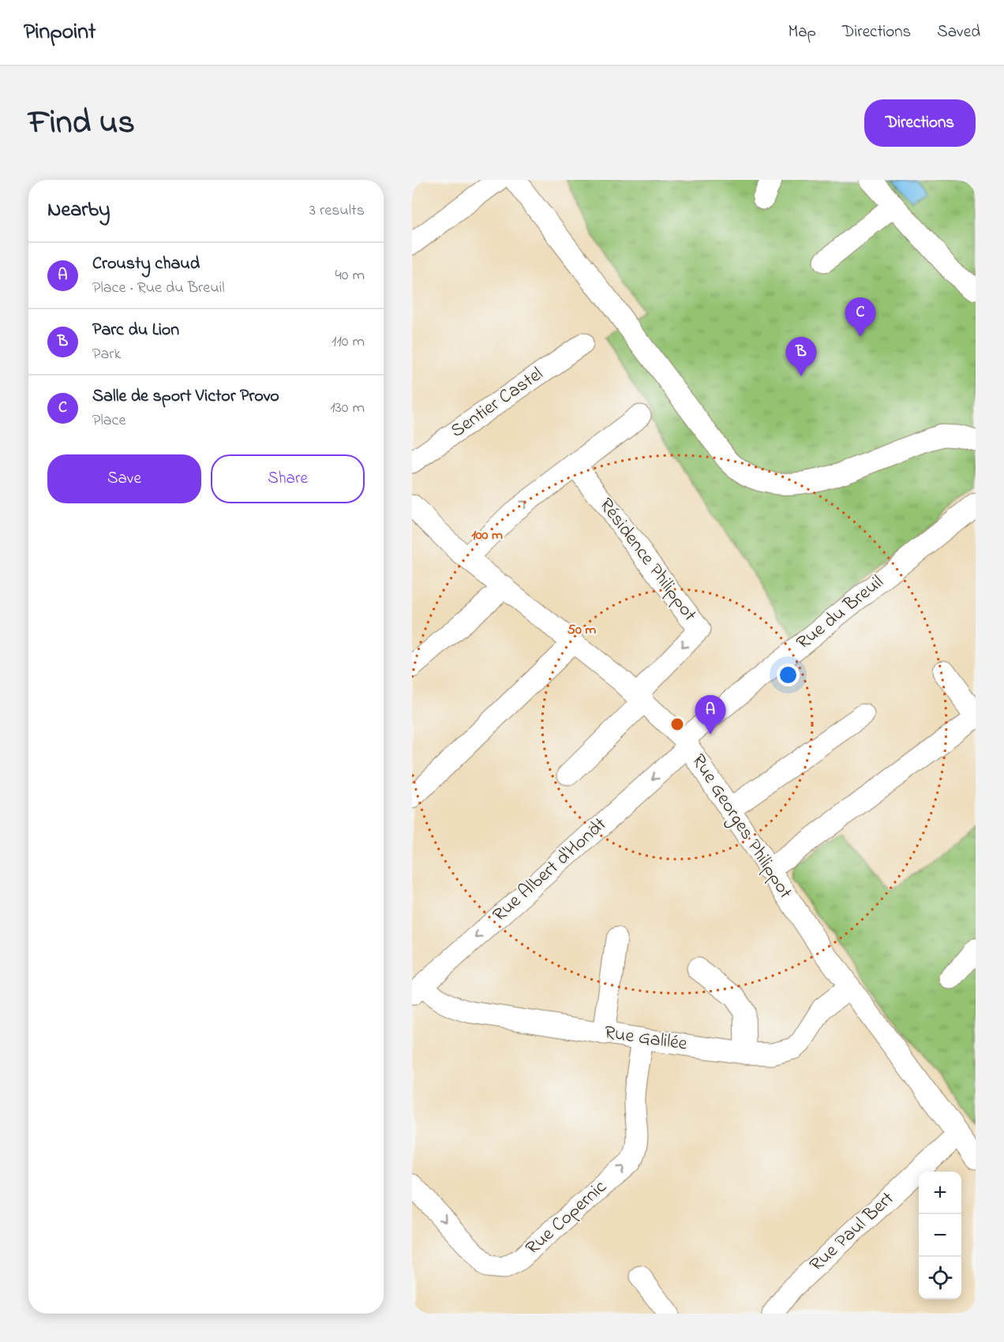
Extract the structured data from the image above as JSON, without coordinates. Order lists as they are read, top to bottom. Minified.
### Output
{"streets":{"street":["Sentier Castel","Résidence Philippot","Rue du Breuil","Rue Georges Philippot","Rue Albert d'Hondt","Rue Galilée","Rue Copernic","Rue Paul Bert"]},"crossings":[["Résidence Philippot","Rue Georges Philippot"],["Rue du Breuil","Rue Georges Philippot"],["Rue du Breuil","Rue Albert d'Hondt"],["Rue Georges Philippot","Rue Albert d'Hondt"],["Rue Georges Philippot","Rue Galilée"],["Rue Georges Philippot","Rue Paul Bert"],["Rue Albert d'Hondt","Rue Galilée"],["Rue Galilée","Rue Copernic"]],"one_way":["Résidence Philippot"],"page":{"header":"Pinpoint","nav":["Map","Directions","Saved"],"title":"Find us","buttons":["Directions",["Save","Share"]],"heading":["Nearby","3 results"],"list":[{"mark":"A","name":"Crousty chaud","note":"Place · Rue du Breuil","value":"40 m"},{"mark":"B","name":"Parc du Lion","note":"Park","value":"110 m"},{"mark":"C","name":"Salle de sport Victor Provo","note":"Place","value":"130 m"}],"pins":["C","B","A"],"map_buttons":["+","−"]},"rings":["100 m","50 m"]}
